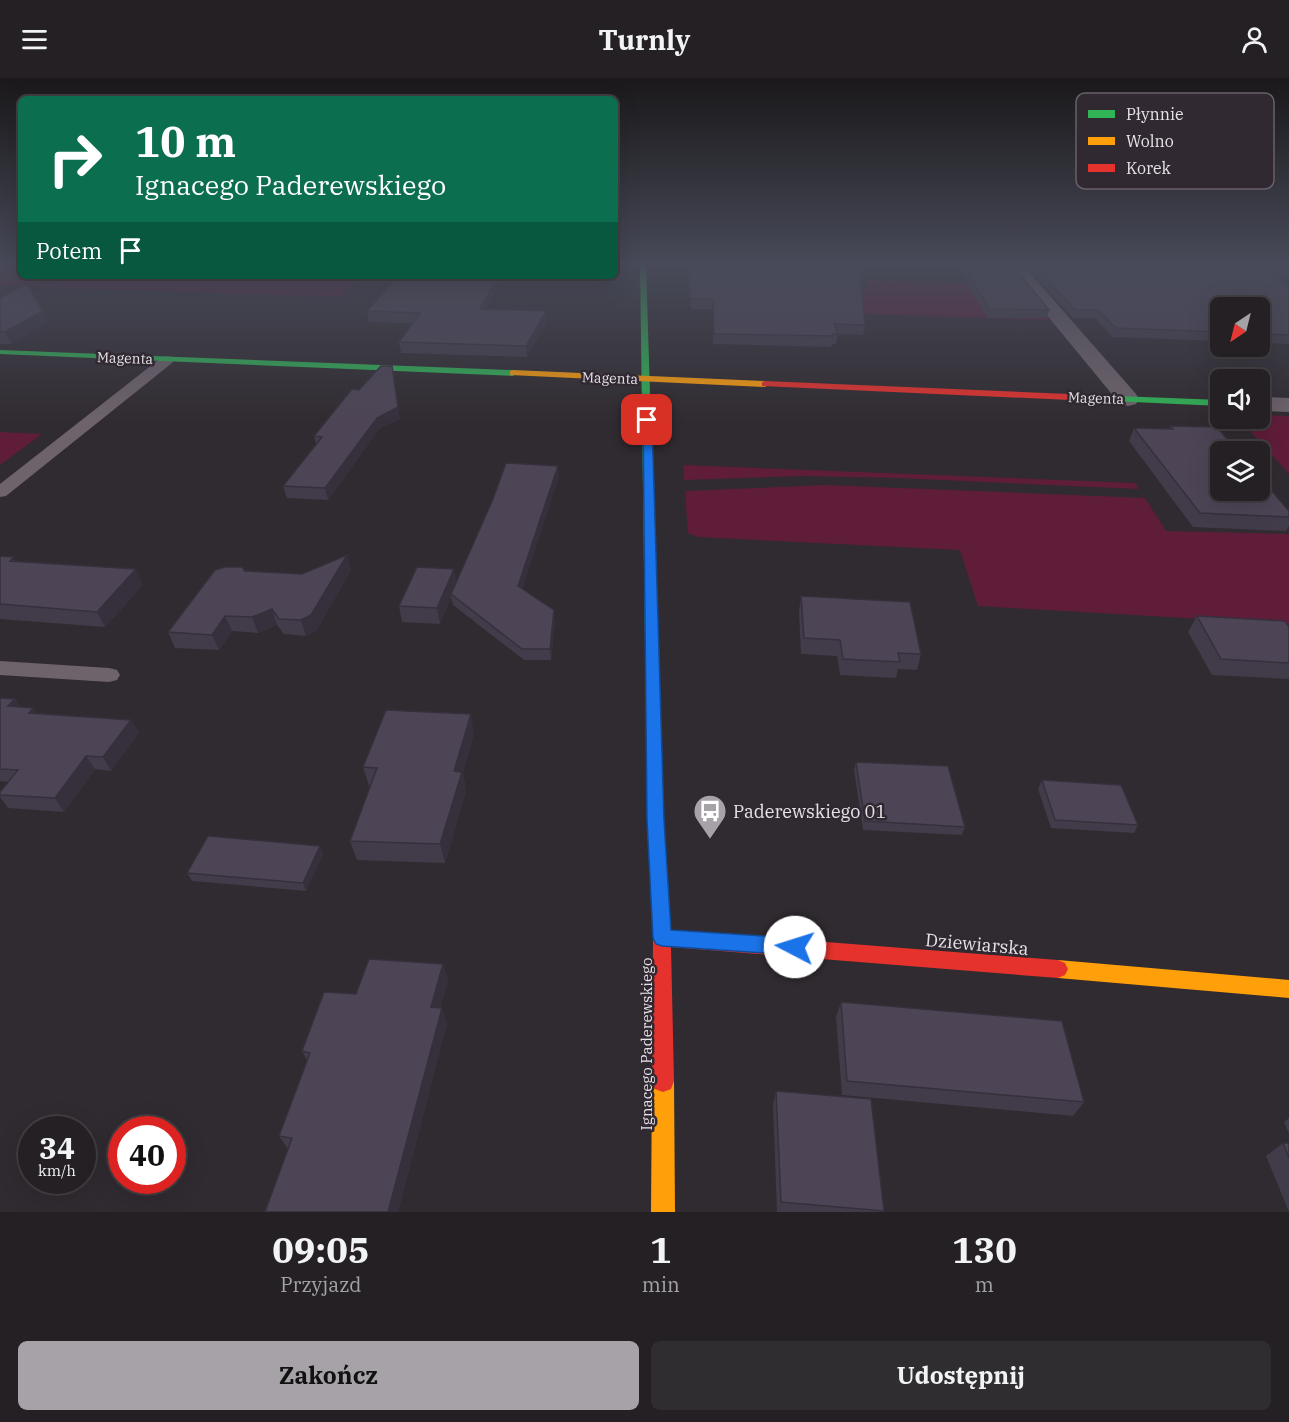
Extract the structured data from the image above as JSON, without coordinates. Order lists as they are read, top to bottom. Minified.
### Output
{"streets":{"street":["Magenta","Dziewiarska","Ignacego Paderewskiego"]},"crossings":[["Magenta","Ignacego Paderewskiego"],["Dziewiarska","Ignacego Paderewskiego"]],"places":{"bus stop":["Paderewskiego 01"]},"legend":["Płynnie","Wolno","Korek"],"north":"bottom left","page":{"header":"Turnly","turn":["10 m","Ignacego Paderewskiego"],"then":"Potem","speed":"34 km/h","limit":"40","eta":["09:05","Przyjazd","1","min","130","m"],"buttons":["Zakończ","Udostępnij"]}}
